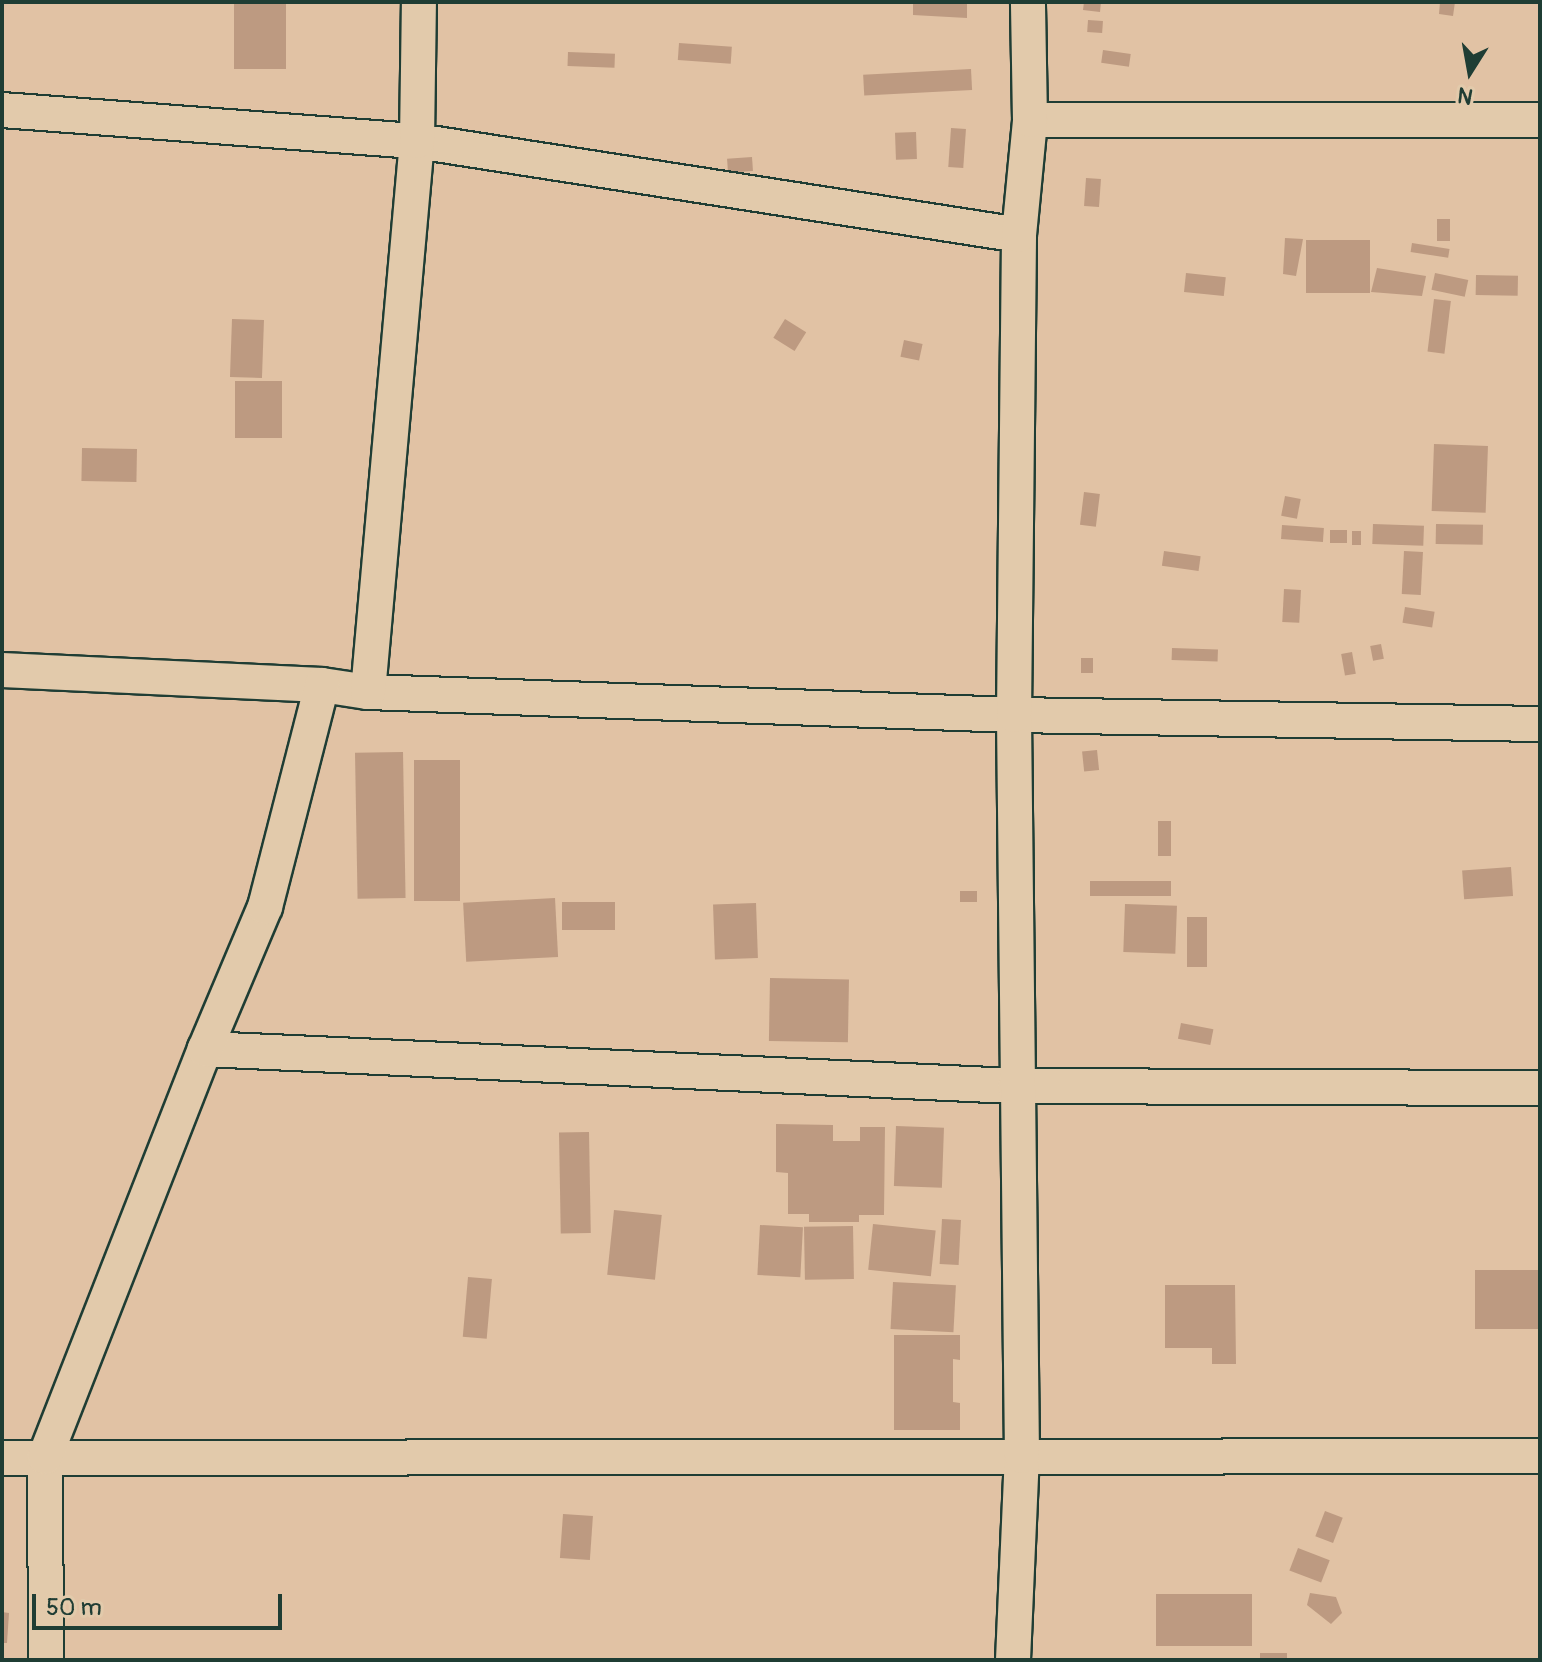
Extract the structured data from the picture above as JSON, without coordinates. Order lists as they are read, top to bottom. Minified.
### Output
{"scale_bar":"50 m","north":"bottom"}
